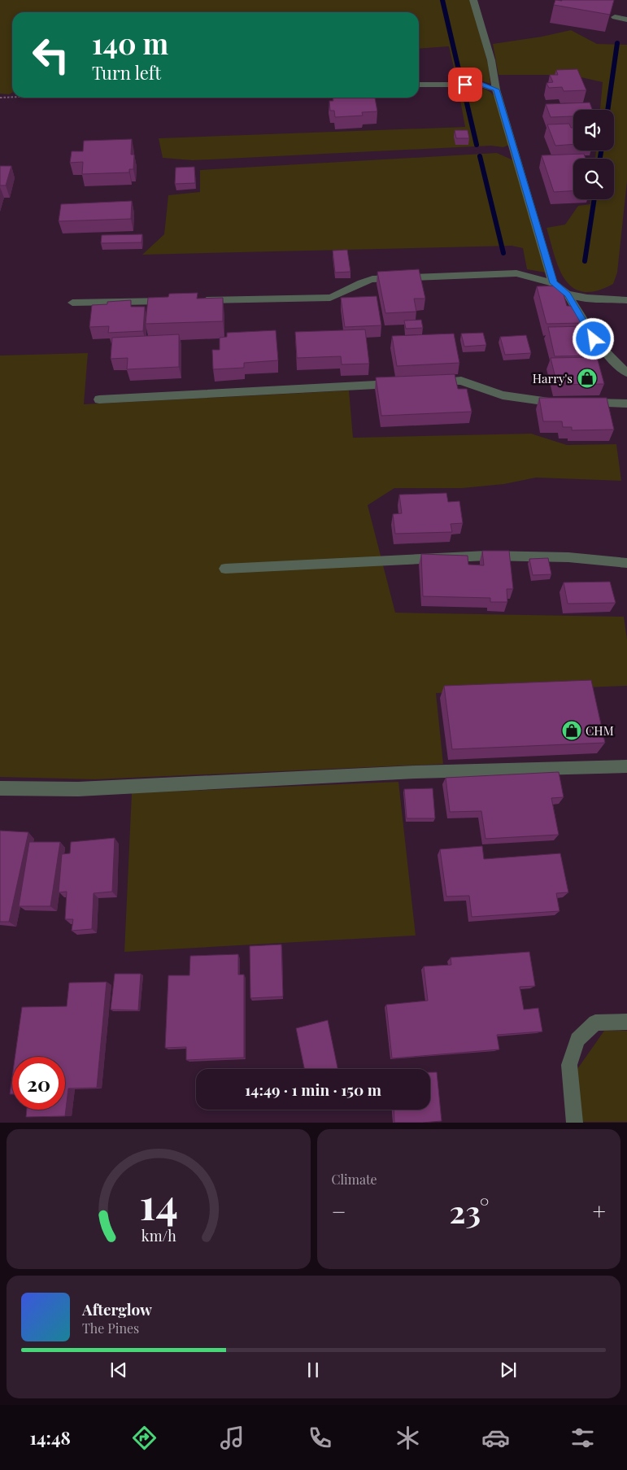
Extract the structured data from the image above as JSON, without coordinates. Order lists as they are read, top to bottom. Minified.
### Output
{"places":{"shop":["Harry's","CHM"]},"page":{"turn":["140 m","Turn left"],"limit":"20","trip":"14:49 · 1 min · 150 m","tile":"Climate","heat":["−","23°","+"],"song":["Afterglow","The Pines"],"tabs":"14:48","gauge":["14","km/h"]}}
